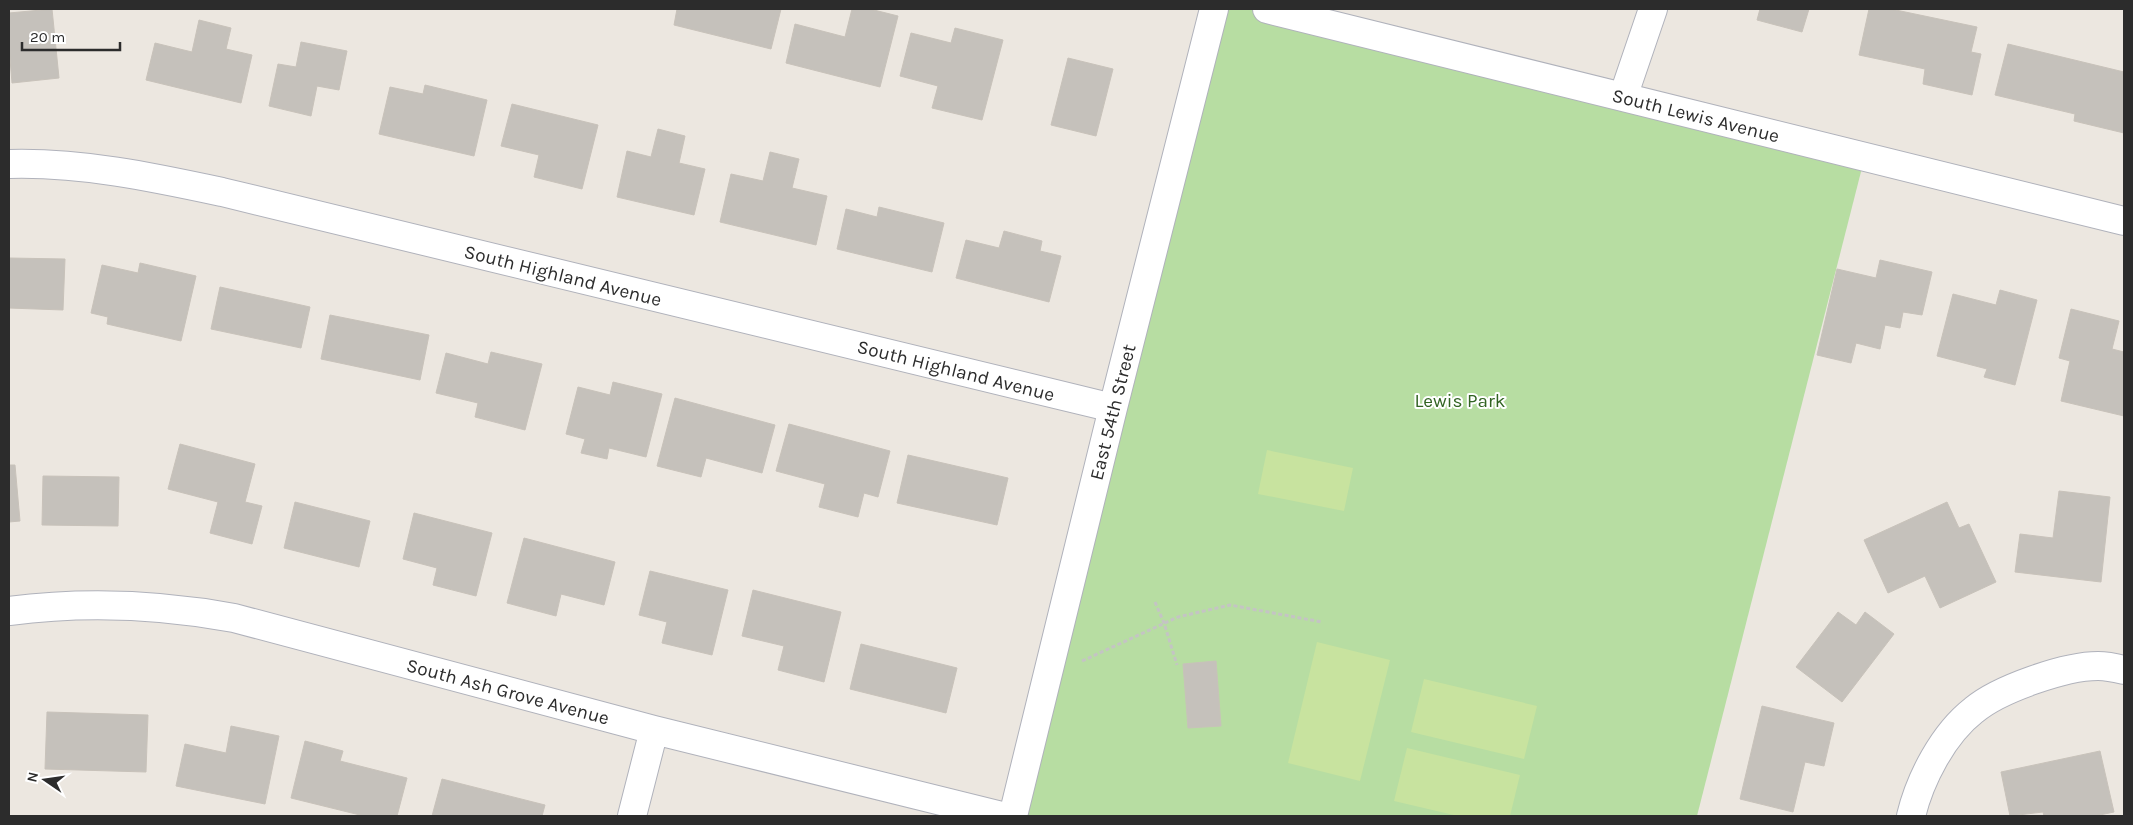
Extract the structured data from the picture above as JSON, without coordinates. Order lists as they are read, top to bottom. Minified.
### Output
{"streets":{"street":["South Lewis Avenue","South Highland Avenue","East 54th Street","South Ash Grove Avenue"]},"crossings":[["South Highland Avenue","East 54th Street"]],"parks":["Lewis Park"],"scale_bar":"20 m","north":"left"}
